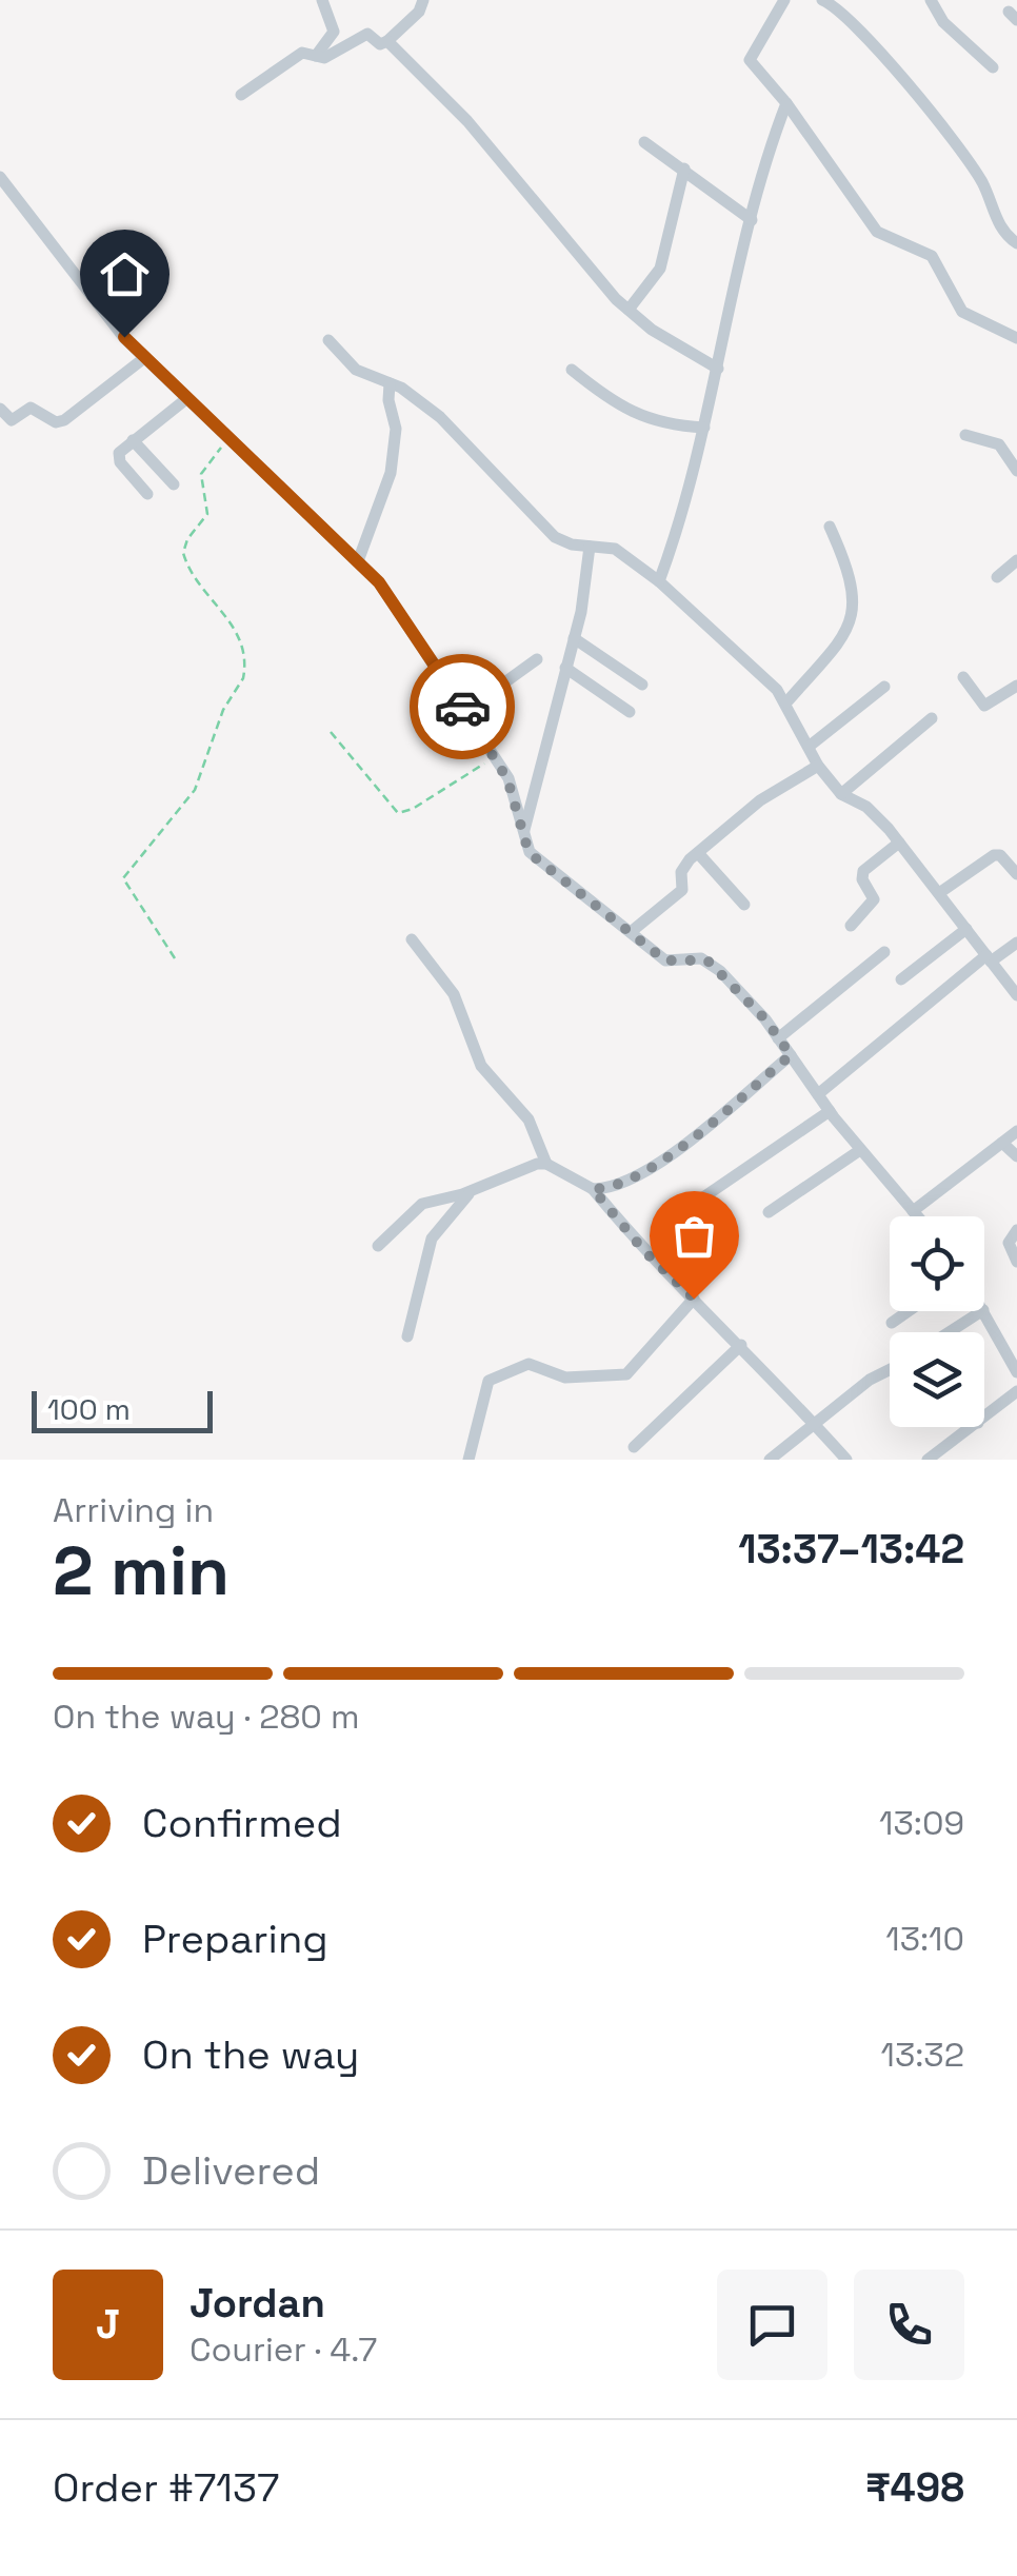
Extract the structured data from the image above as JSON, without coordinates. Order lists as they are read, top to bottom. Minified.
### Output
{"scale_bar":"100 m","page":{"scale":"100 m","heading":["2 min","Arriving in","13:37–13:42"],"panel":["Jordan","Courier · 4.7","Order #7137","₹498"],"bar":"On the way · 280 m","list":[["Confirmed","13:09"],["Preparing","13:10"],["On the way","13:32"],"Delivered"],"round":"J"}}
